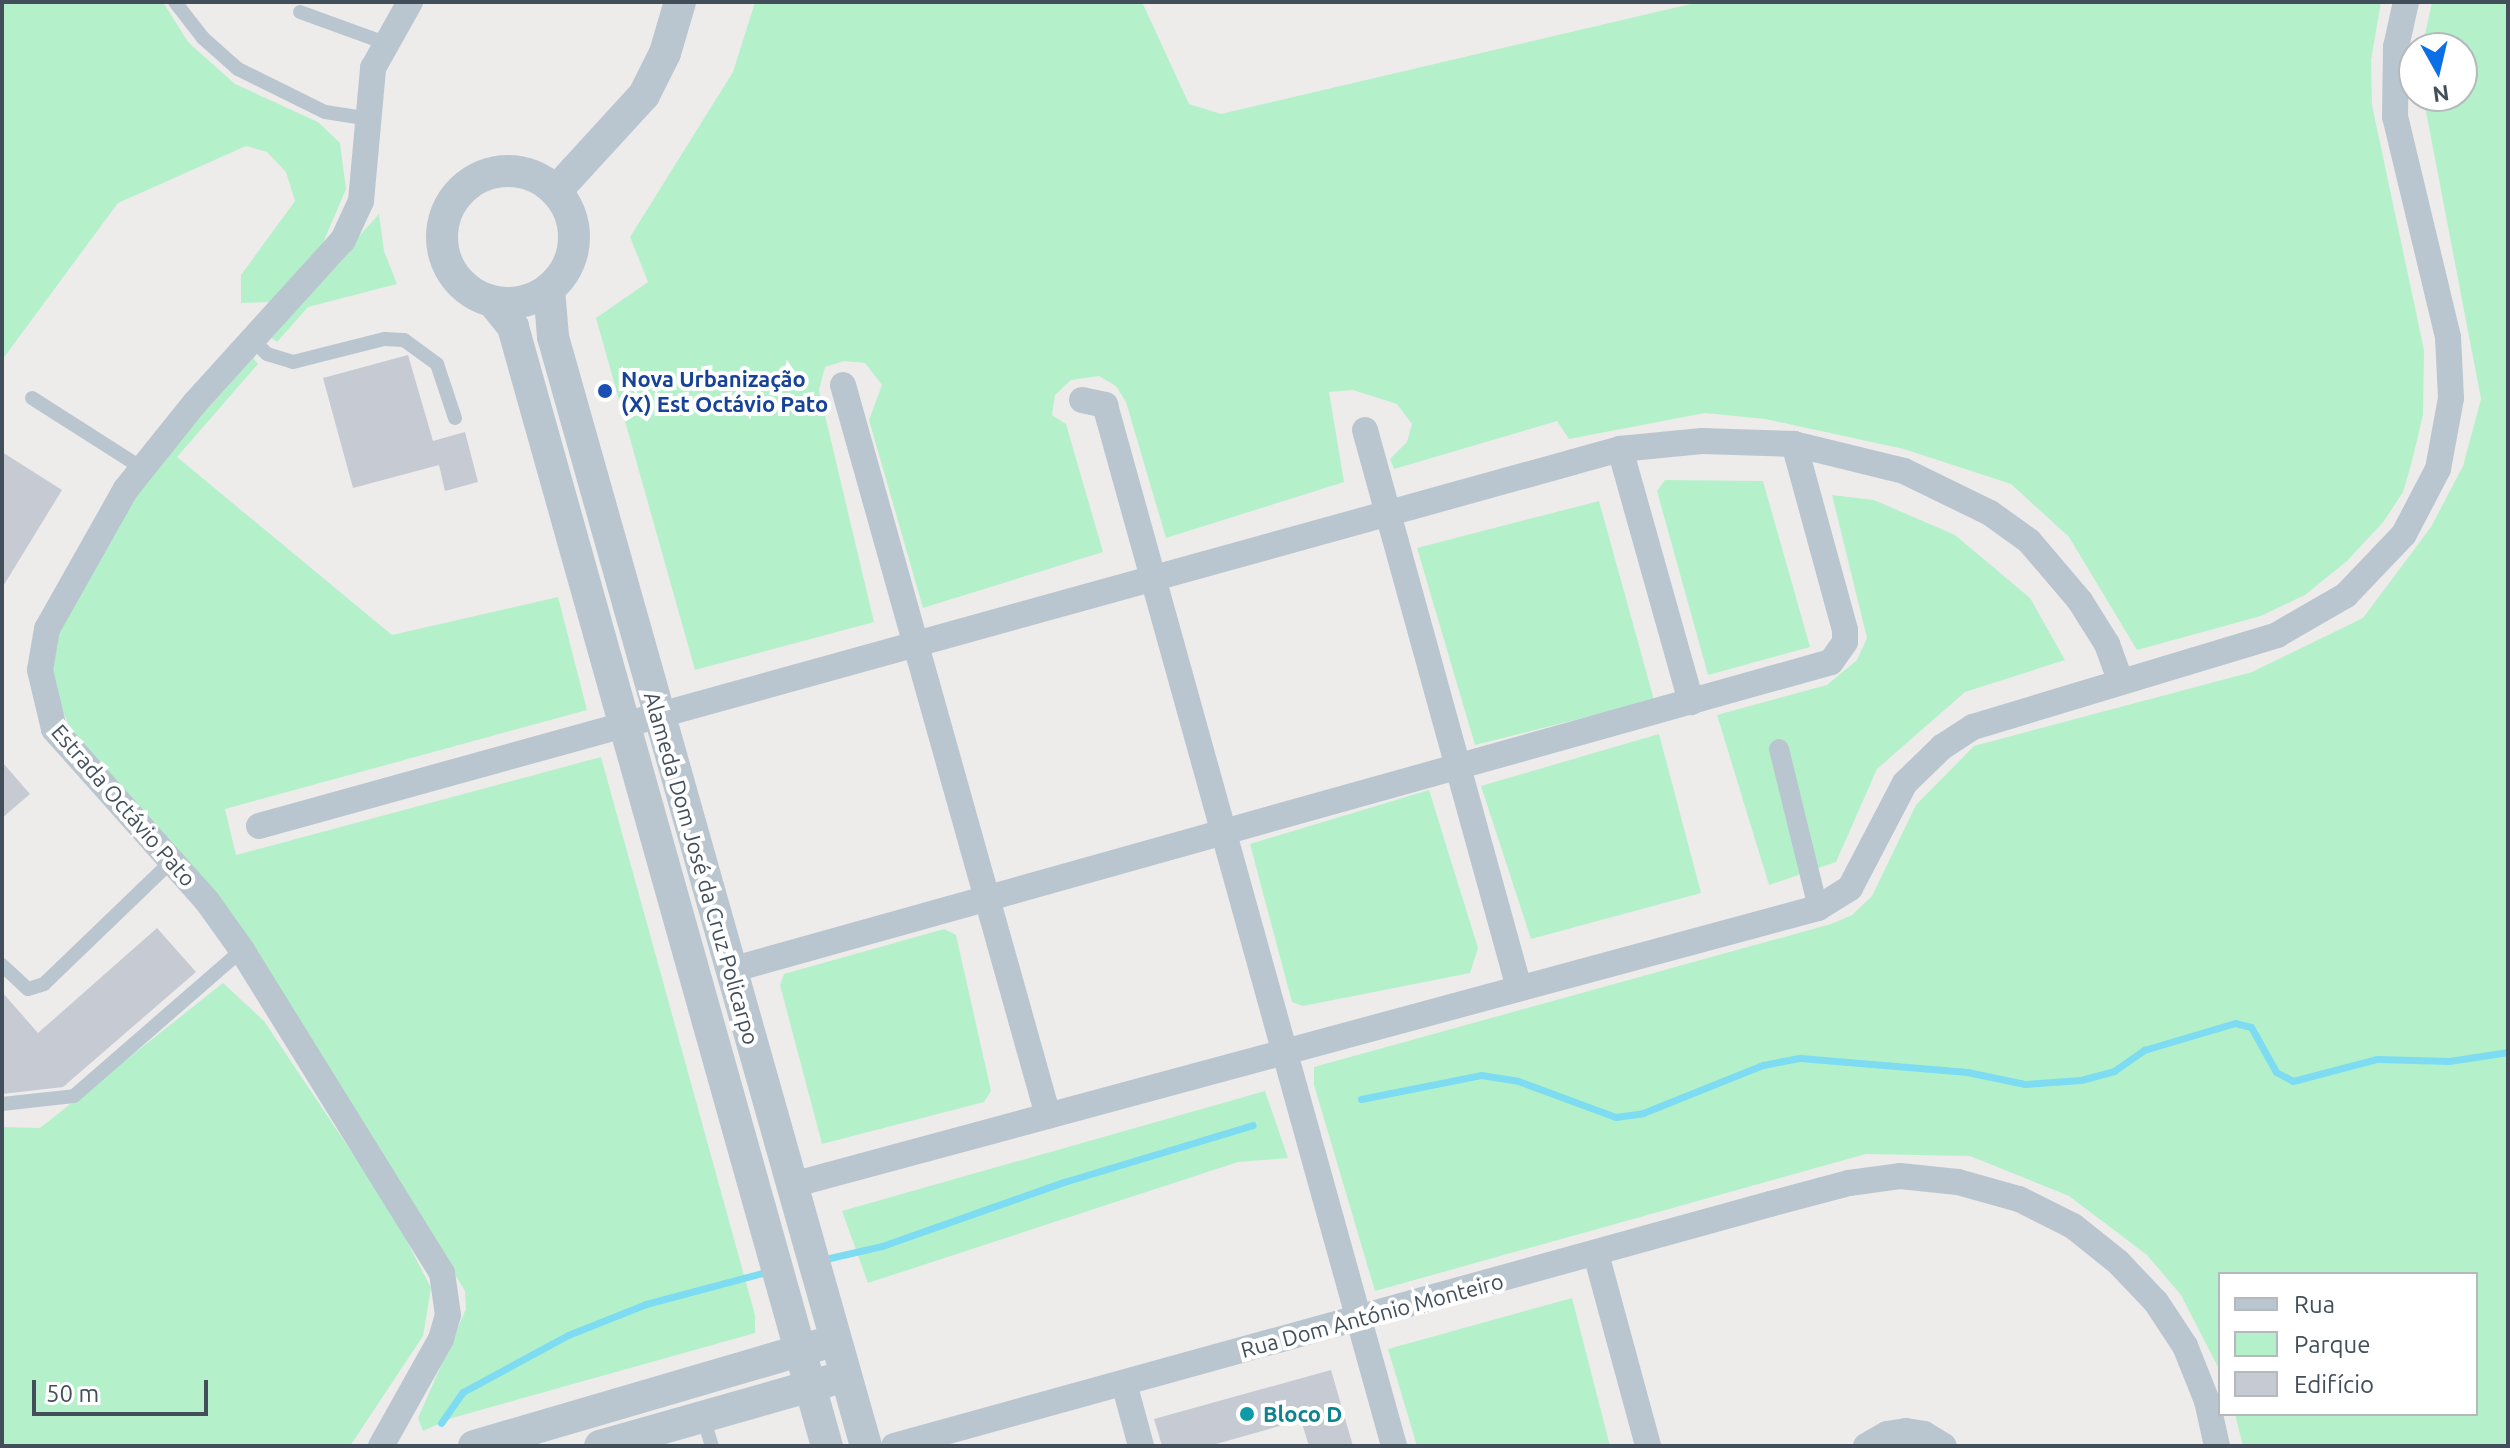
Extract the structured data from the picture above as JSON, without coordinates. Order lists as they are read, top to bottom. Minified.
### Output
{"streets":{"street":["Estrada Octávio Pato","Alameda Dom José da Cruz Policarpo","Rua Dom António Monteiro"]},"places":["Nova Urbanização (X) Est Octávio Pato","Bloco D"],"legend":["Rua","Parque","Edifício"],"scale_bar":"50 m","north":"bottom"}
